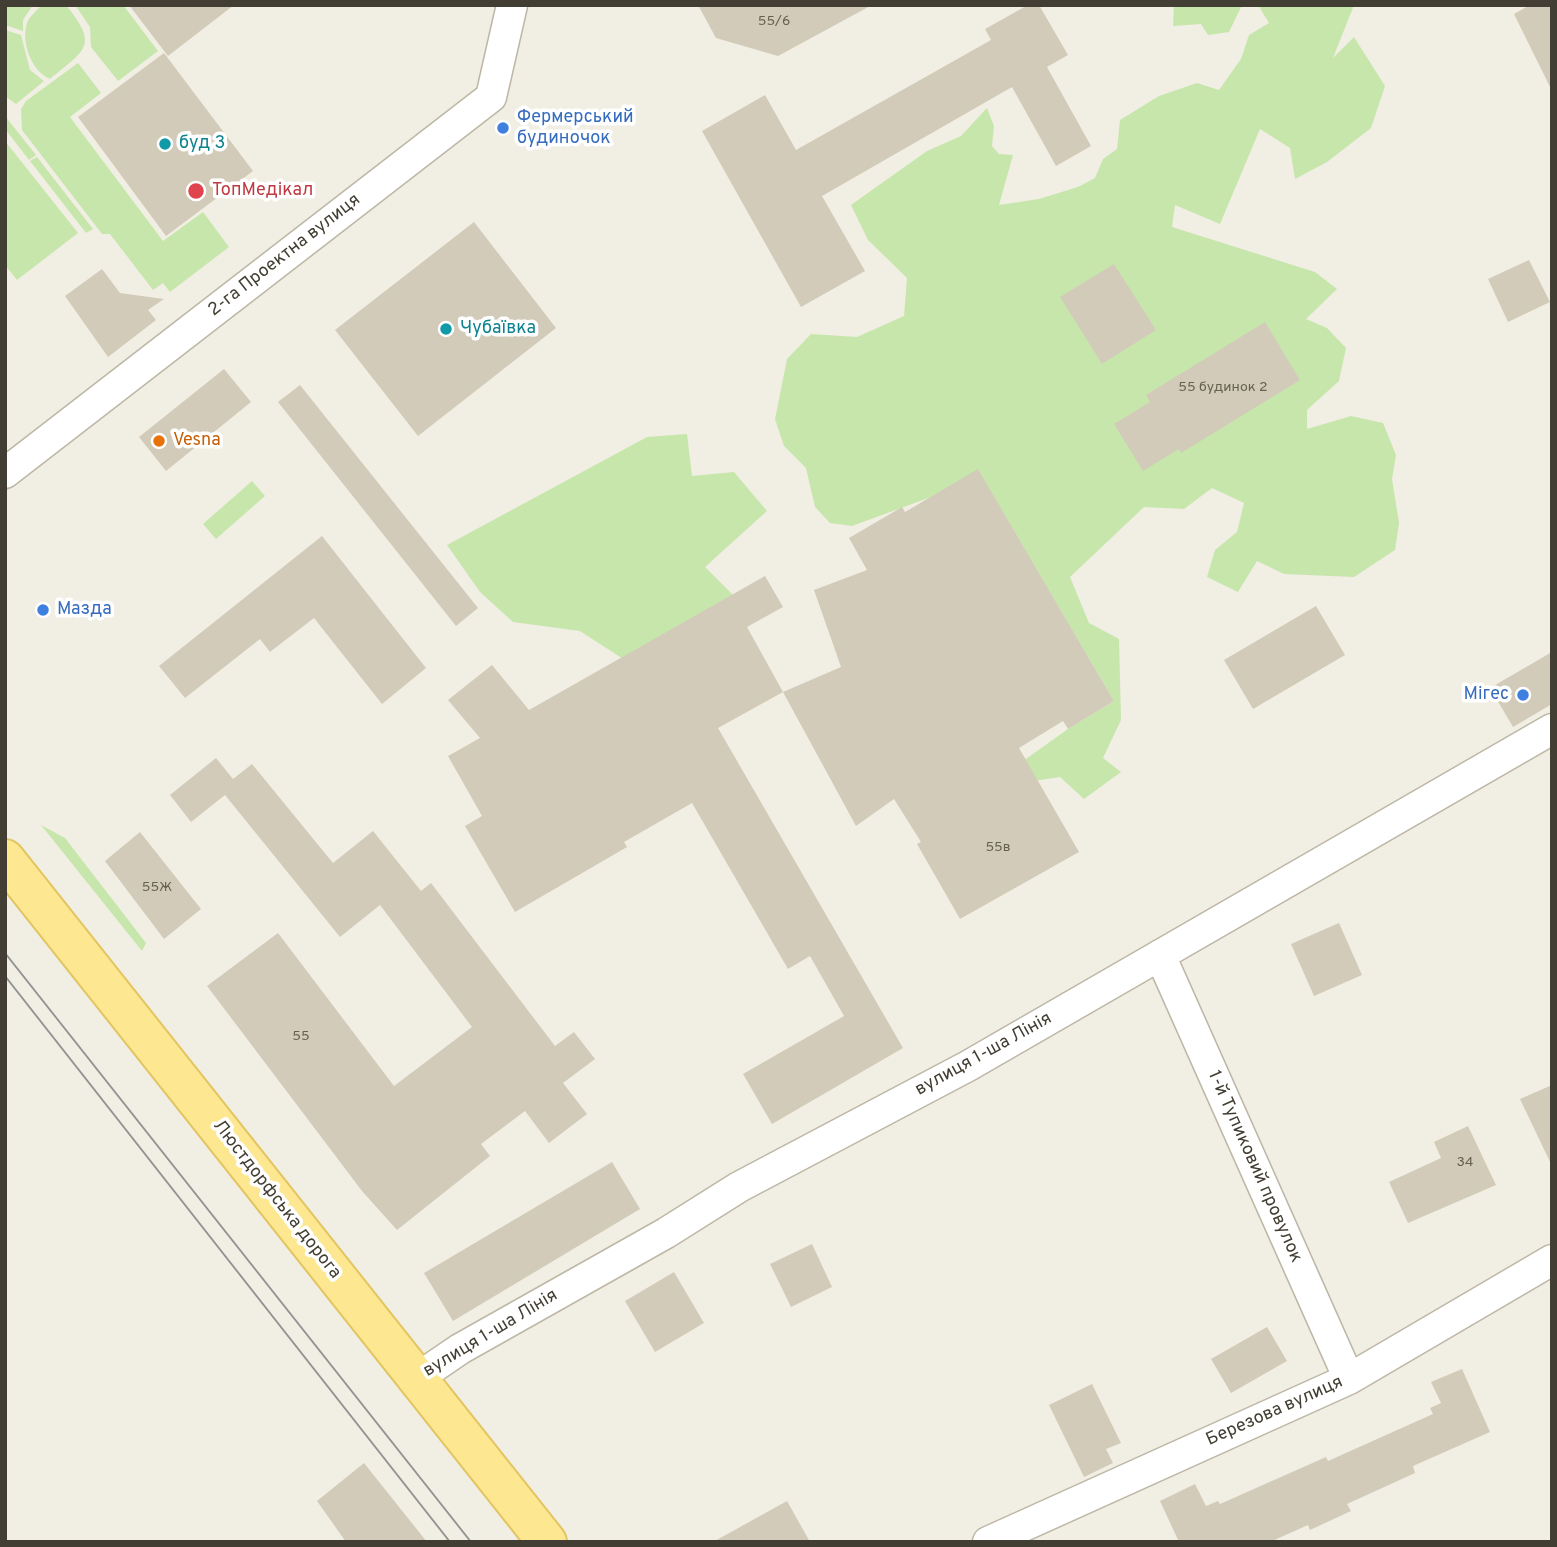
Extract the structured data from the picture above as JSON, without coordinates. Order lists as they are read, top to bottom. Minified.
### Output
{"streets":{"main road":["Люстдорфська дорога"],"street":["2-га Проектна вулиця","вулиця 1-ша Лінія","1-й Тупиковий провулок","Березова вулиця"]},"crossings":[["вулиця 1-ша Лінія","1-й Тупиковий провулок"],["вулиця 1-ша Лінія","Люстдорфська дорога"],["1-й Тупиковий провулок","Березова вулиця"]],"places":["Фермерський будиночок","буд 3","ТопМедікал","Чубаївка","Vesna","Мазда","Мігес"],"house_numbers":["55/6","55 будинок 2","55в","55Ж","55","34"]}
